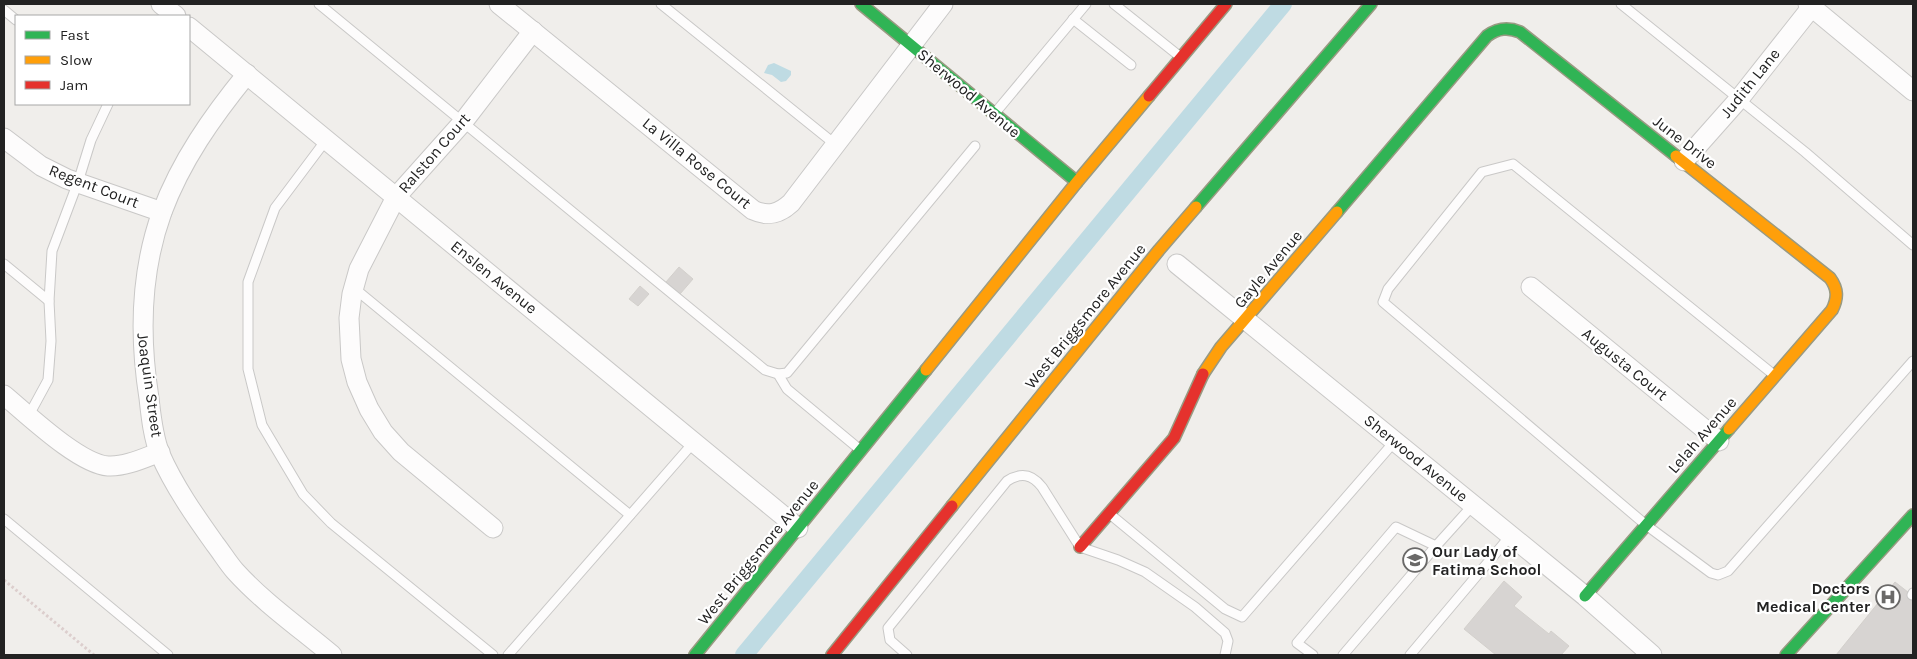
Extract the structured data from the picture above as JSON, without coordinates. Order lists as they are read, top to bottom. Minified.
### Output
{"streets":{"street":["Judith Lane","Sherwood Avenue","June Drive","Ralston Court","La Villa Rose Court","Regent Court","Gayle Avenue","Enslen Avenue","West Briggsmore Avenue","Augusta Court","Joaquin Street","Lelah Avenue"]},"crossings":[["Judith Lane","June Drive"],["Sherwood Avenue","La Villa Rose Court"],["Sherwood Avenue","Gayle Avenue"],["Sherwood Avenue","West Briggsmore Avenue"],["Sherwood Avenue","Lelah Avenue"],["June Drive","Gayle Avenue"],["June Drive","Lelah Avenue"],["Ralston Court","La Villa Rose Court"],["Ralston Court","Enslen Avenue"],["Regent Court","Joaquin Street"],["Enslen Avenue","West Briggsmore Avenue"],["Enslen Avenue","Joaquin Street"],["Augusta Court","Lelah Avenue"]],"places":{"school or university":["Our Lady of Fatima School"],"hospital":["Doctors Medical Center"]},"legend":["Fast","Slow","Jam"]}
